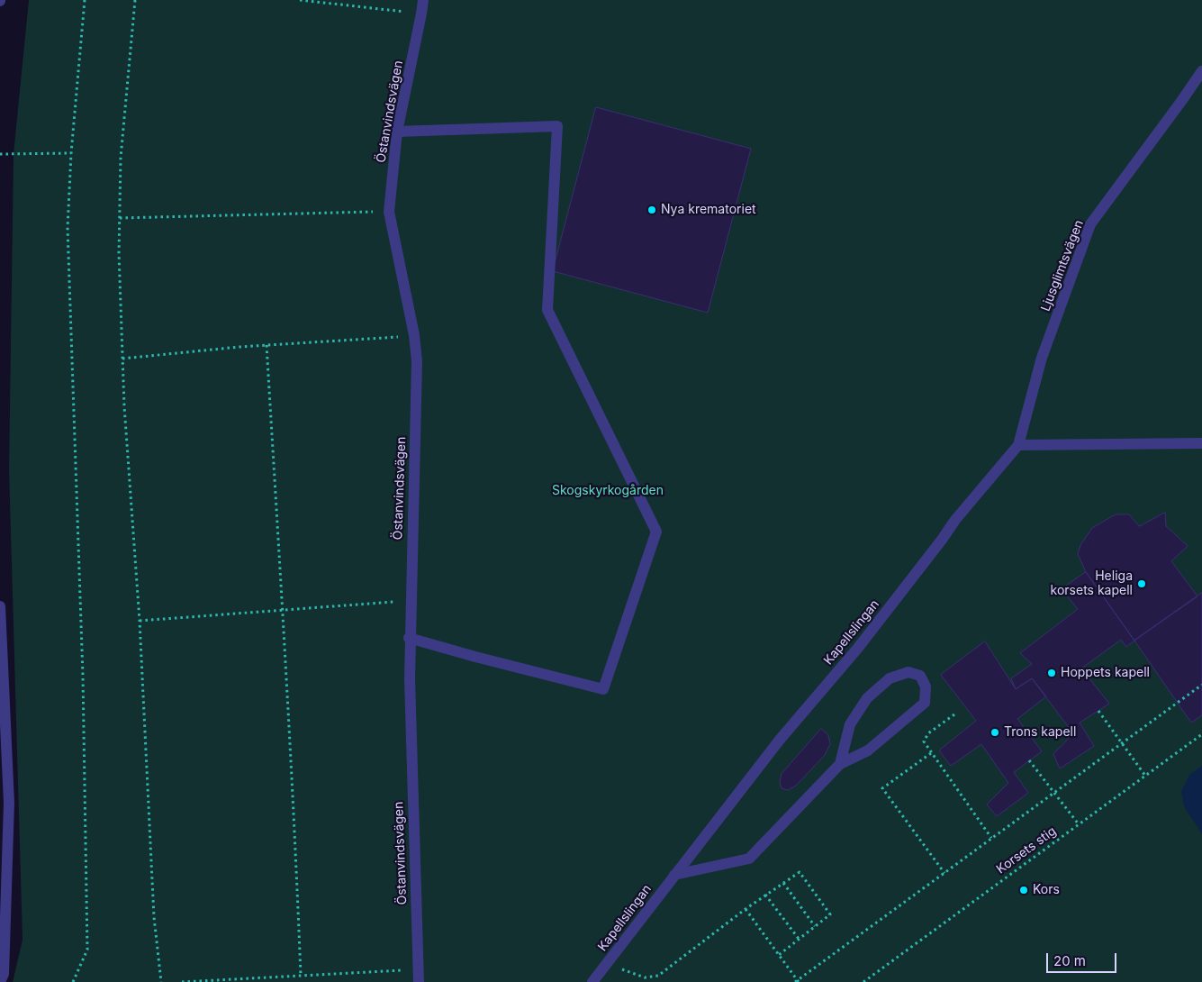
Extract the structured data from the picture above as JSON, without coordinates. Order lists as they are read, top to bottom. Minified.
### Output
{"streets":{"street":["Östanvindsvägen","Ljusglimtsvägen","Kapellslingan"],"path":["Korsets stig"]},"crossings":[["Ljusglimtsvägen","Kapellslingan"]],"parks":["Skogskyrkogården"],"places":["Nya krematoriet","Heliga korsets kapell","Hoppets kapell","Trons kapell","Kors"],"scale_bar":"20 m"}
